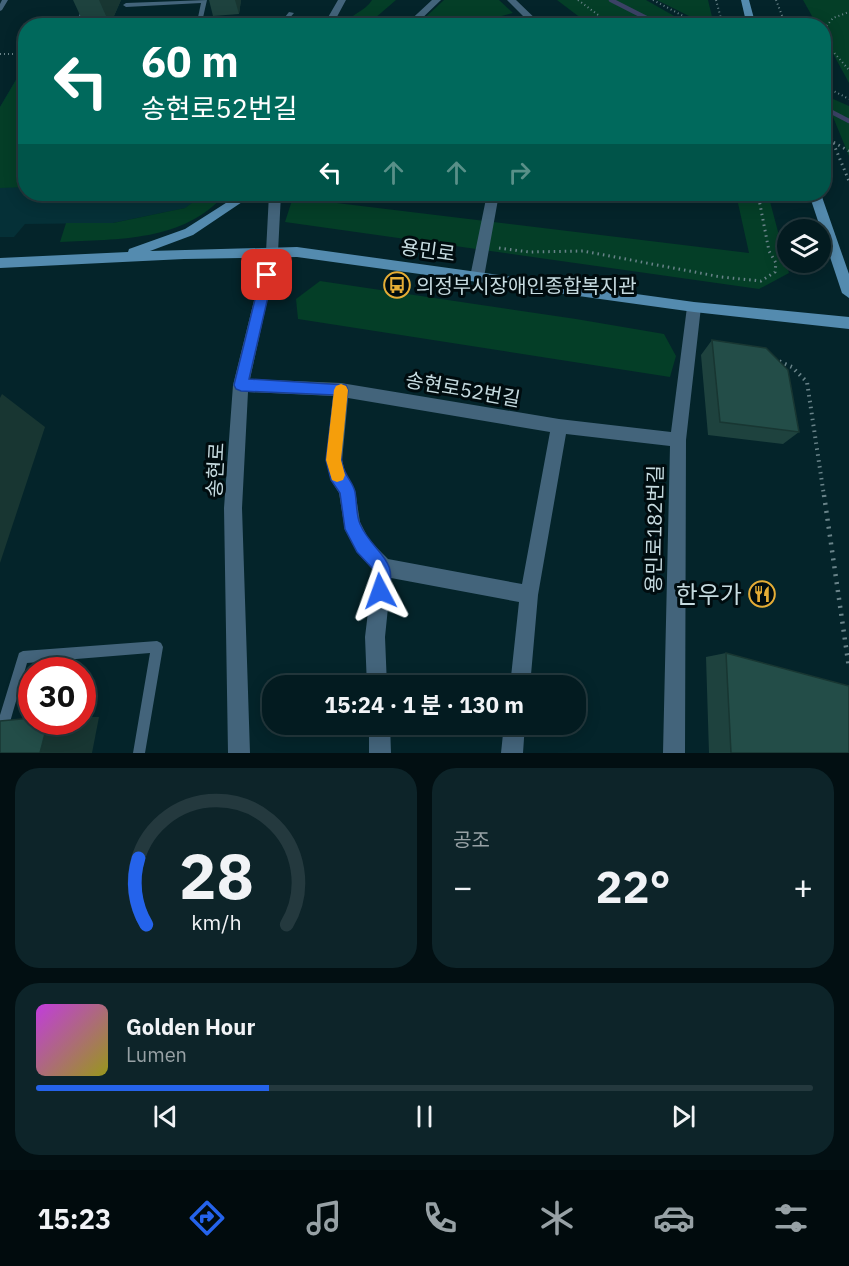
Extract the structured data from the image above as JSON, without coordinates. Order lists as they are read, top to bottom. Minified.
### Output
{"streets":{"main road":["용민로"],"street":["송현로52번길","송현로","용민로182번길"]},"crossings":[["용민로","송현로"],["용민로","용민로182번길"],["송현로52번길","송현로"],["송현로52번길","용민로182번길"]],"places":{"bus stop":["의정부시장애인종합복지관"],"restaurant":["한우가"]},"page":{"turn":["60 m","송현로52번길"],"limit":"30","trip":"15:24 · 1 분 · 130 m","tile":"공조","heat":["−","22°","+"],"song":["Golden Hour","Lumen"],"tabs":"15:23","gauge":["28","km/h"]}}
